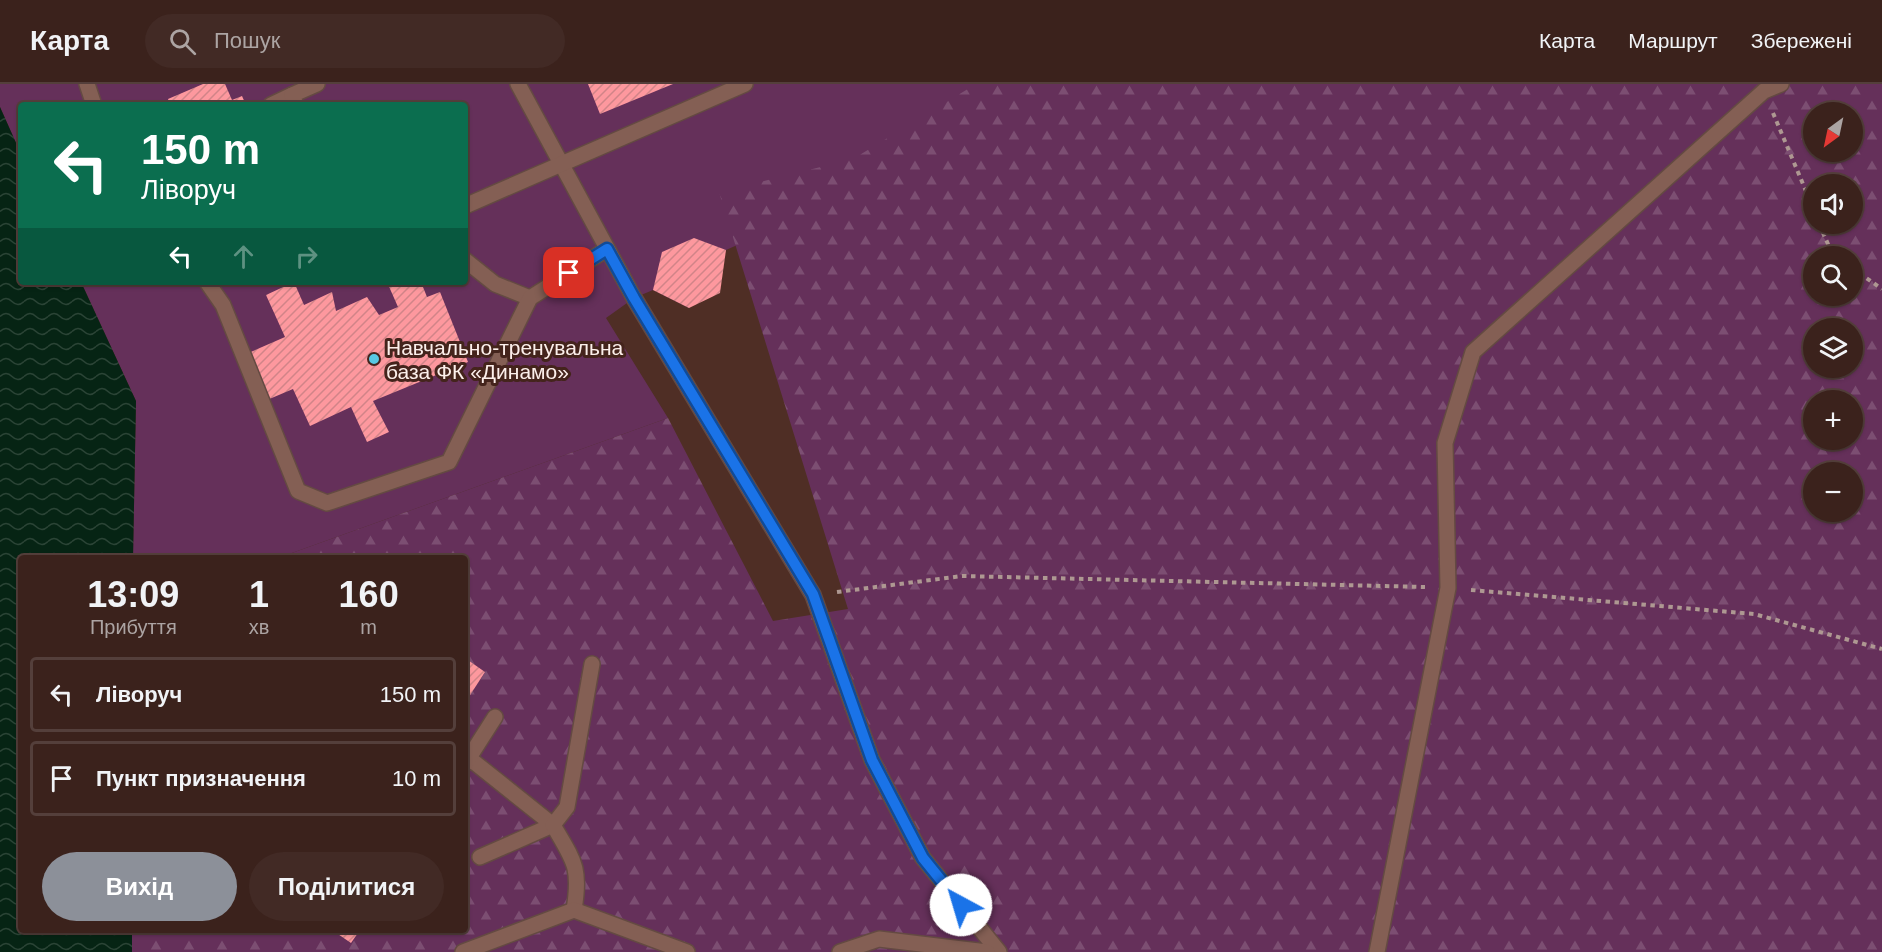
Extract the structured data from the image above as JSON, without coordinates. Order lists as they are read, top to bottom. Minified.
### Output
{"places":["Навчально-тренувальна база ФК «Динамо»"],"north":"bottom left","page":{"header":"Карта","search":"Пошук","nav":["Карта","Маршрут","Збережені"],"map_buttons":["+","−"],"turn":["150 m","Ліворуч"],"eta":["13:09","Прибуття","1","хв","160","m"],"list":[{"name":"Ліворуч","value":"150 m"},{"name":"Пункт призначення","value":"10 m"}],"buttons":["Вихід","Поділитися"]}}
